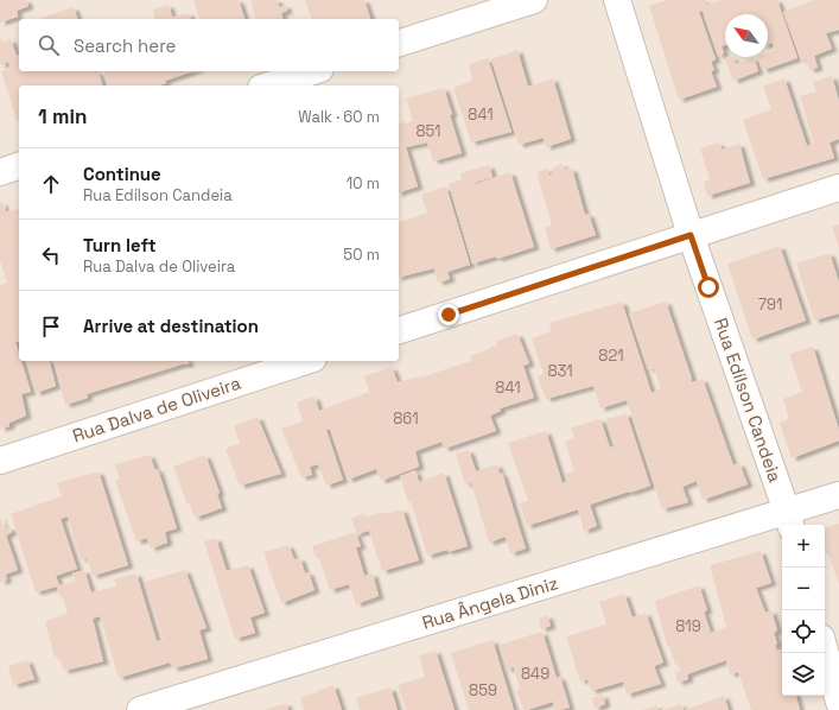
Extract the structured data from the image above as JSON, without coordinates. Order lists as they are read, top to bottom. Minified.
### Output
{"streets":{"street":["Rua Edílson Candeia","Rua Dalva de Oliveira","Rua Ângela Diniz"]},"crossings":[["Rua Edílson Candeia","Rua Ângela Diniz"]],"house_numbers":["841","851","791","821","831","841","861","819","849","859"],"north":"top left","page":{"search":"Search here","heading":["1 min","Walk · 60 m"],"list":[["Continue","Rua Edílson Candeia","10 m"],["Turn left","Rua Dalva de Oliveira","50 m"],"Arrive at destination"],"map_buttons":["+","−"]}}
